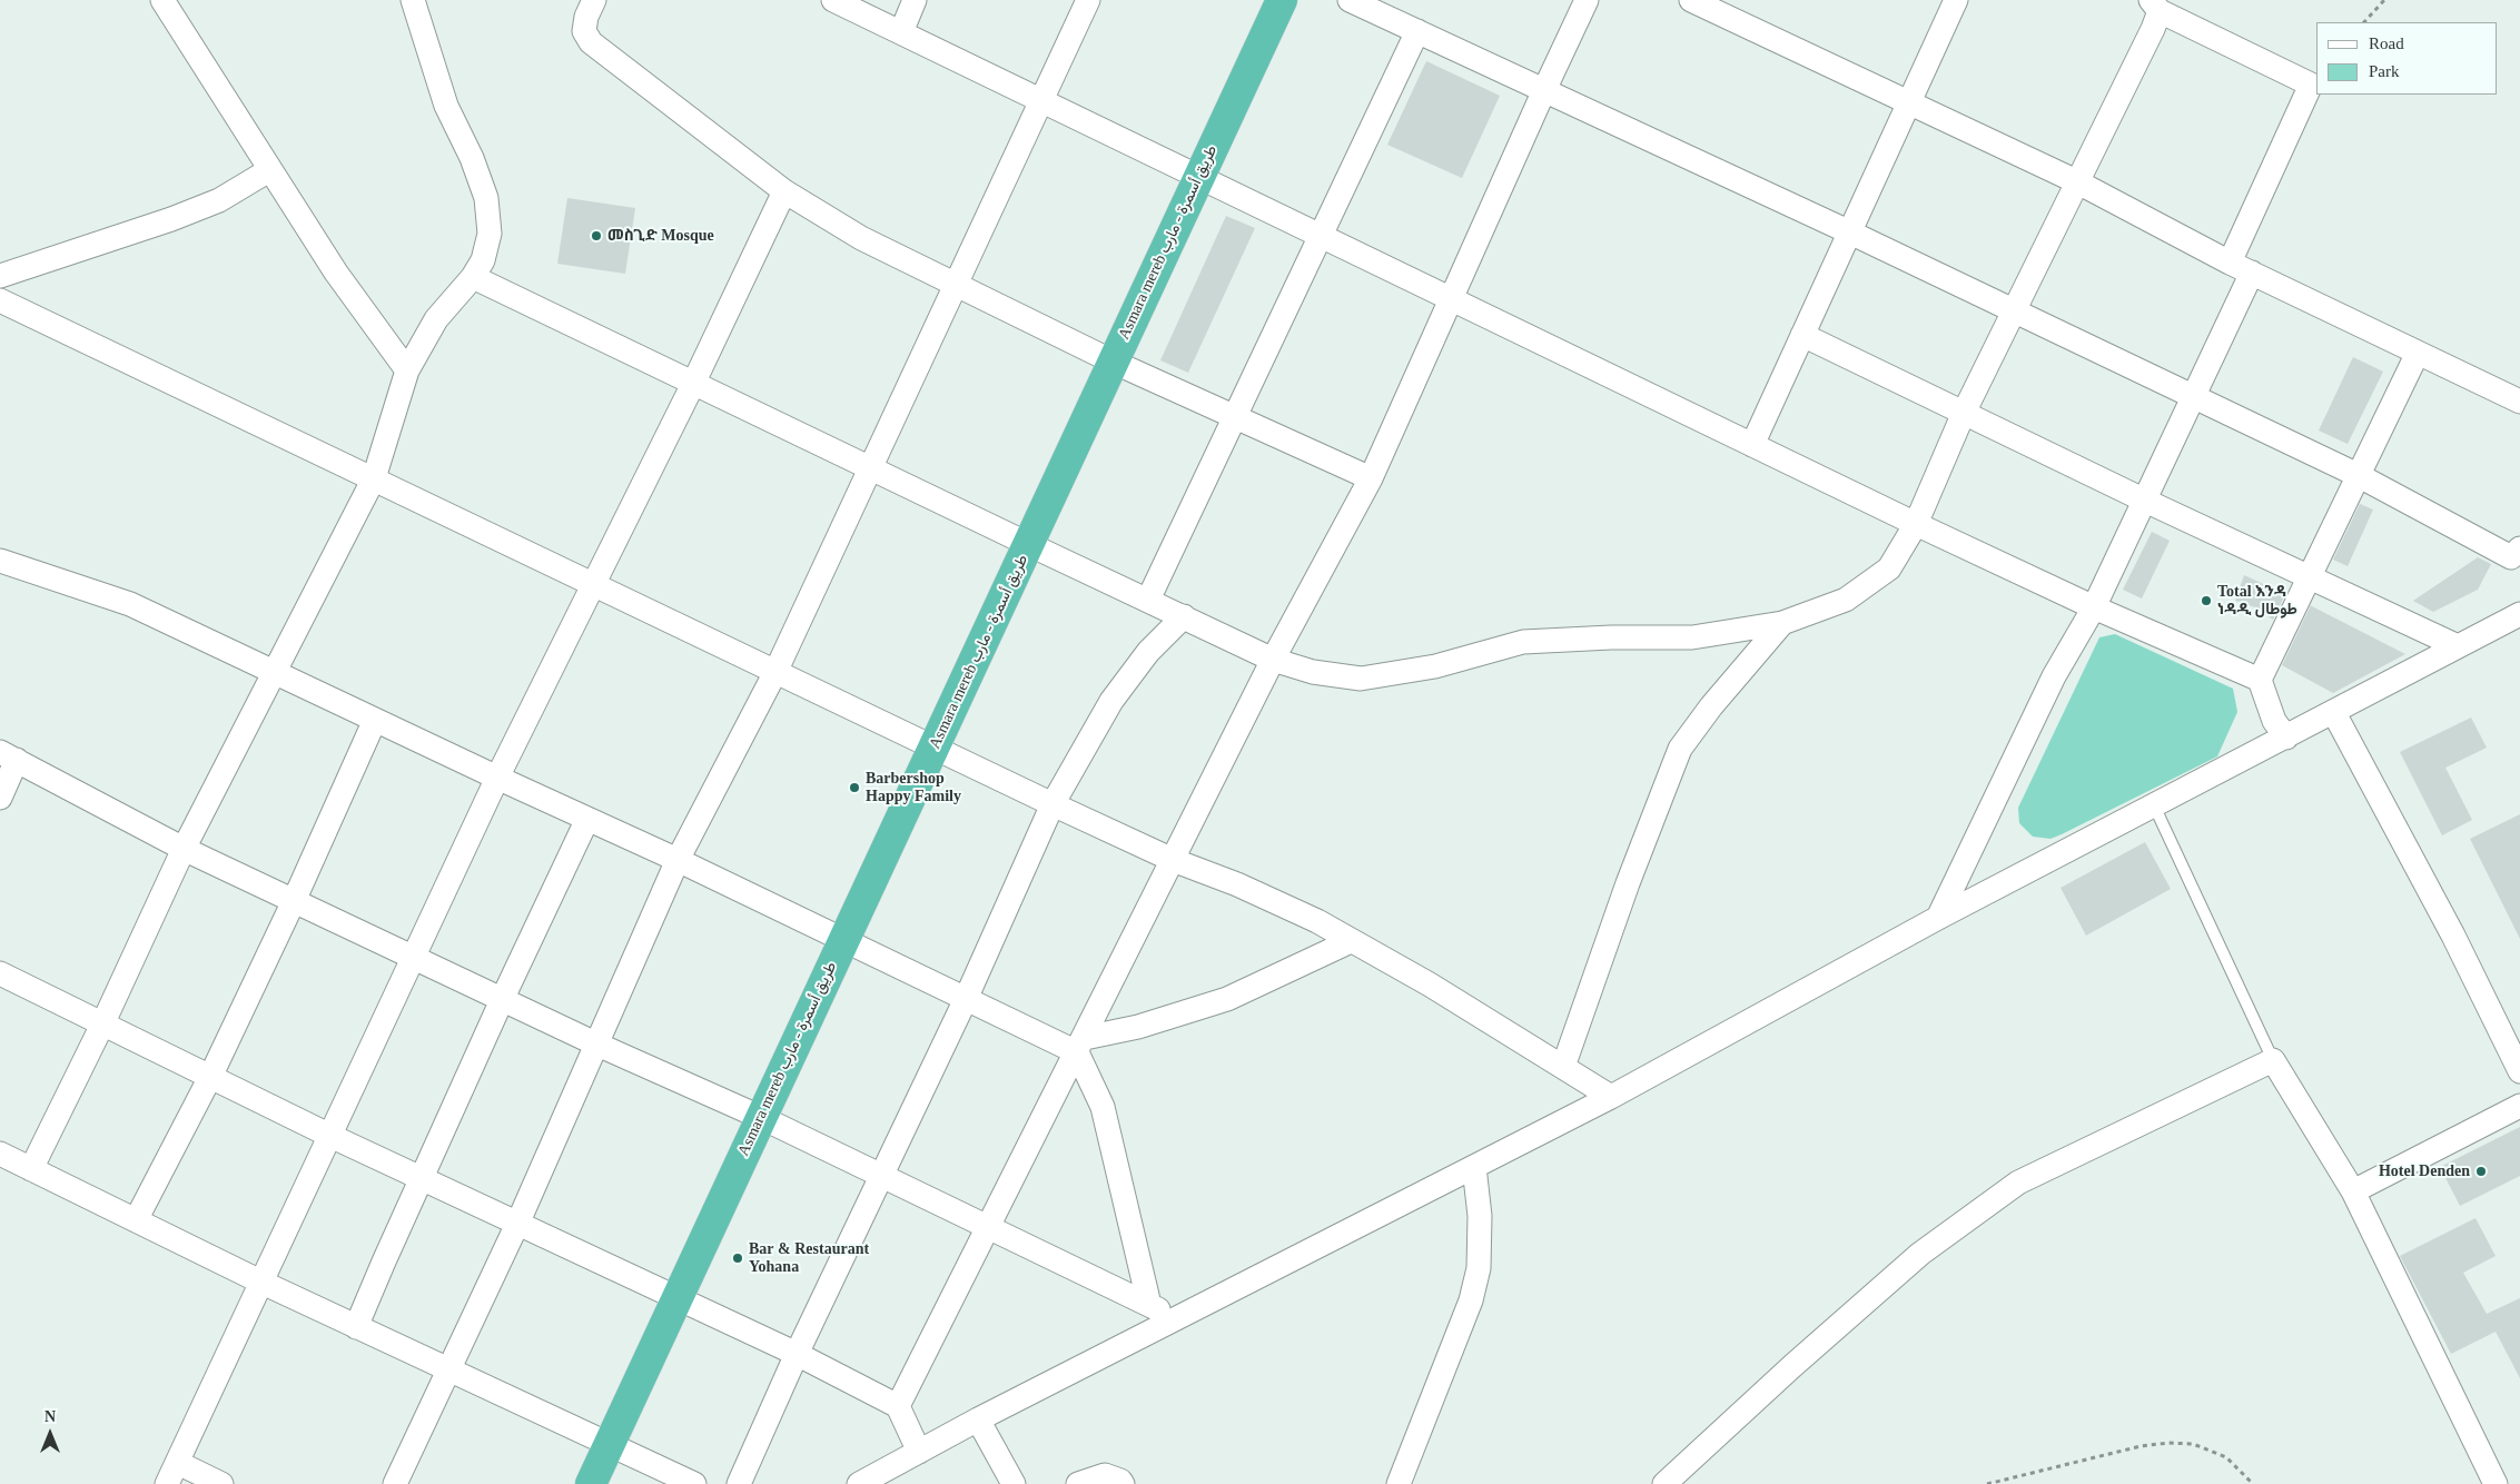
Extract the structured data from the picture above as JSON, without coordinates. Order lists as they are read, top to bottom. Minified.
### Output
{"streets":{"highway":["Asmara mereb طريق أسمرة - مارب"]},"places":["መስጊድ Mosque","Total እንዳ ነዳዲ طوطال","Barbershop Happy Family","Hotel Denden","Bar & Restaurant Yohana"],"legend":["Road","Park"],"north":"top"}
